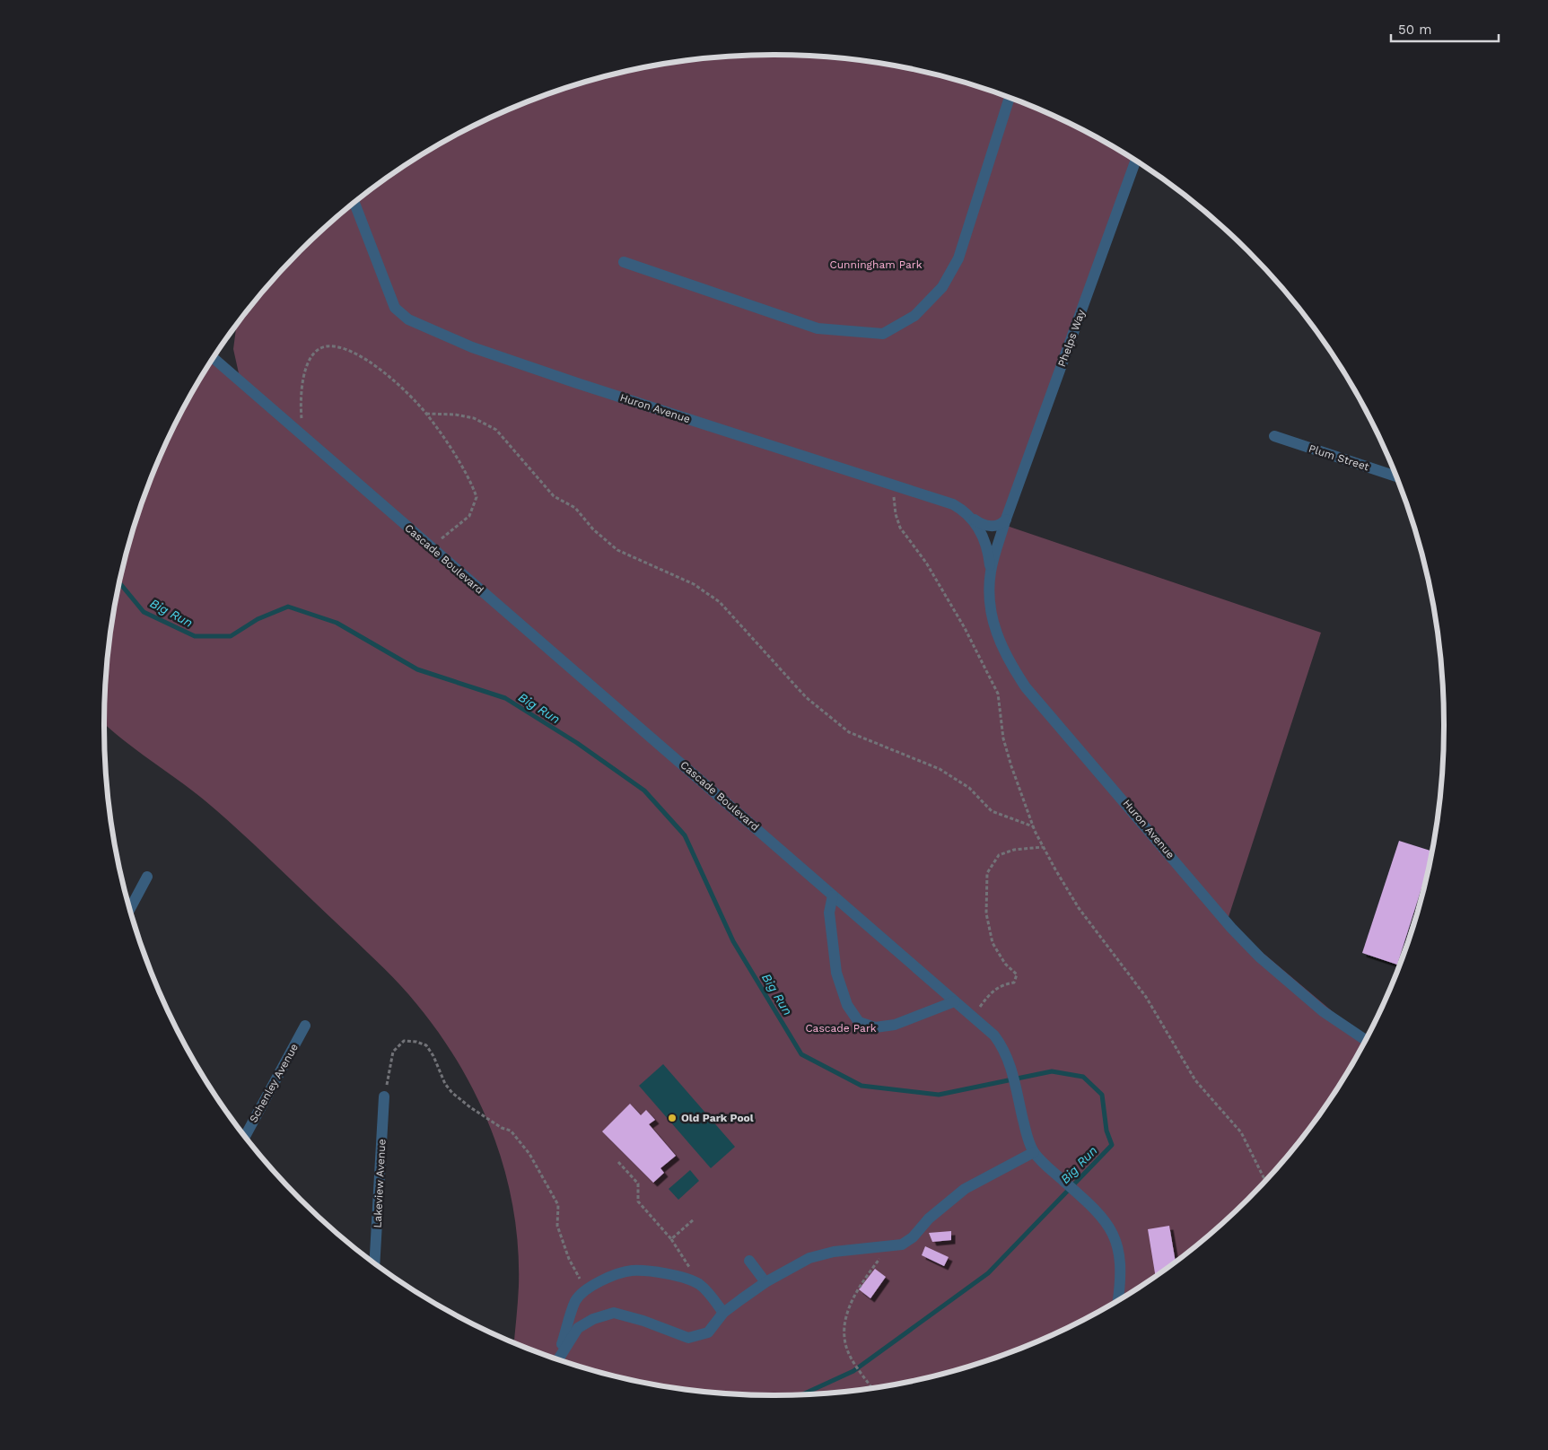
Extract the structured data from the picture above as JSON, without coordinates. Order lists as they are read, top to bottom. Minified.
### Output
{"streets":{"street":["Phelps Way","Huron Avenue","Plum Street","Cascade Boulevard","Schenley Avenue","Lakeview Avenue"]},"crossings":[["Phelps Way","Huron Avenue"]],"water":["Big Run"],"parks":["Cunningham Park","Cascade Park"],"places":["Old Park Pool"],"scale_bar":"50 m"}
